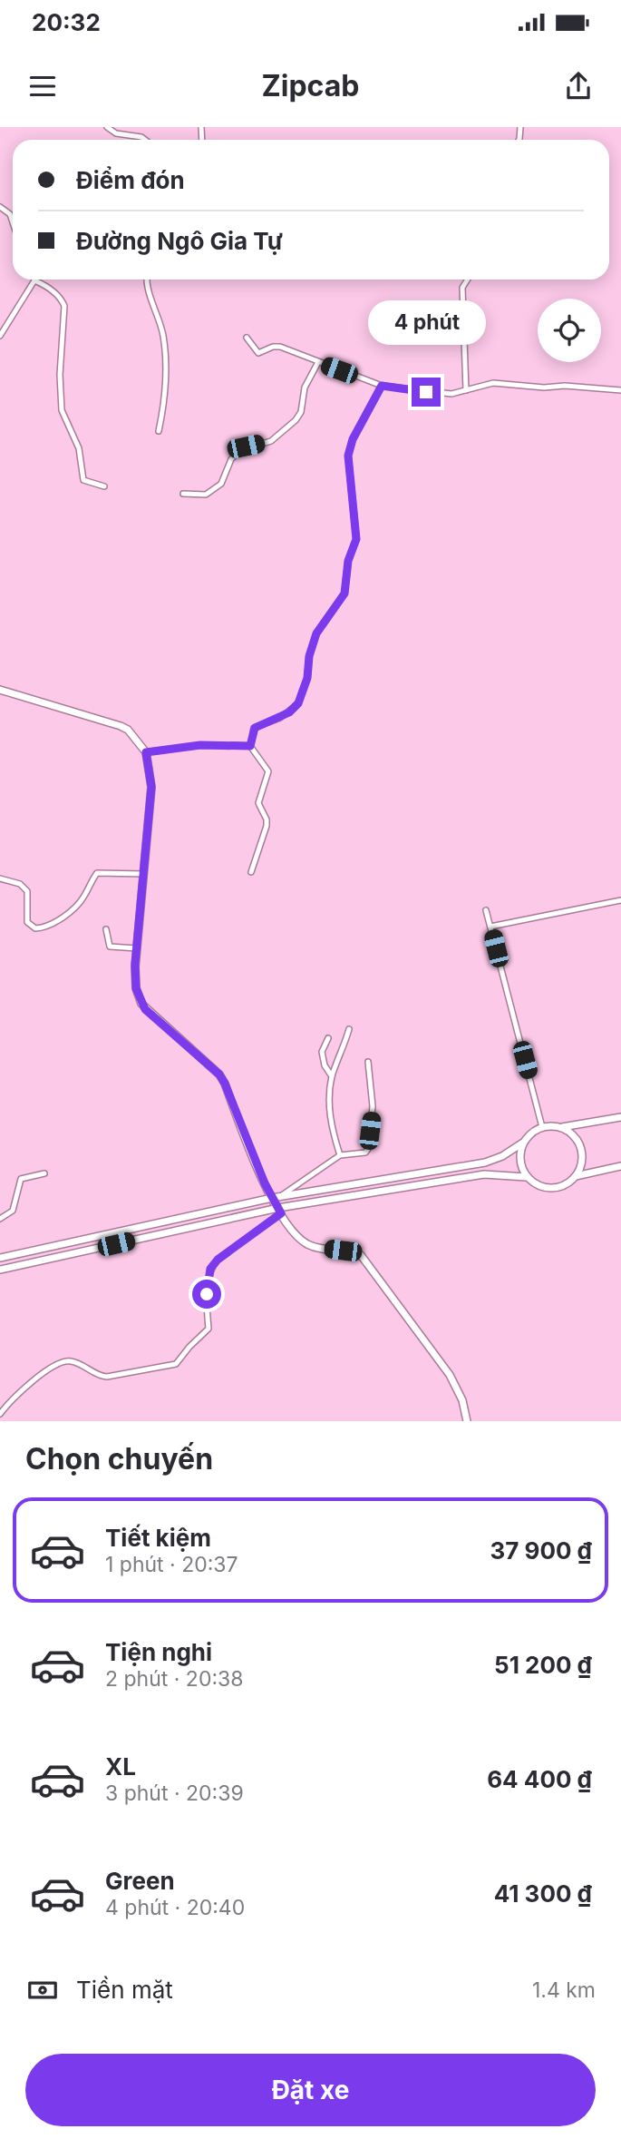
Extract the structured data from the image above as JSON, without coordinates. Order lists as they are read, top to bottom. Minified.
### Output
{"page":{"status":"20:32","header":"Zipcab","banner":["Điểm đón","Đường Ngô Gia Tự"],"bubble":"4 phút","heading":"Chọn chuyến","list":[{"name":"Tiết kiệm","note":"1 phút · 20:37","value":"37 900 ₫"},{"name":"Tiện nghi","note":"2 phút · 20:38","value":"51 200 ₫"},{"name":"XL","note":"3 phút · 20:39","value":"64 400 ₫"},{"name":"Green","note":"4 phút · 20:40","value":"41 300 ₫"}],"pay":["Tiền mặt","1.4 km"],"buttons":"Đặt xe"}}
